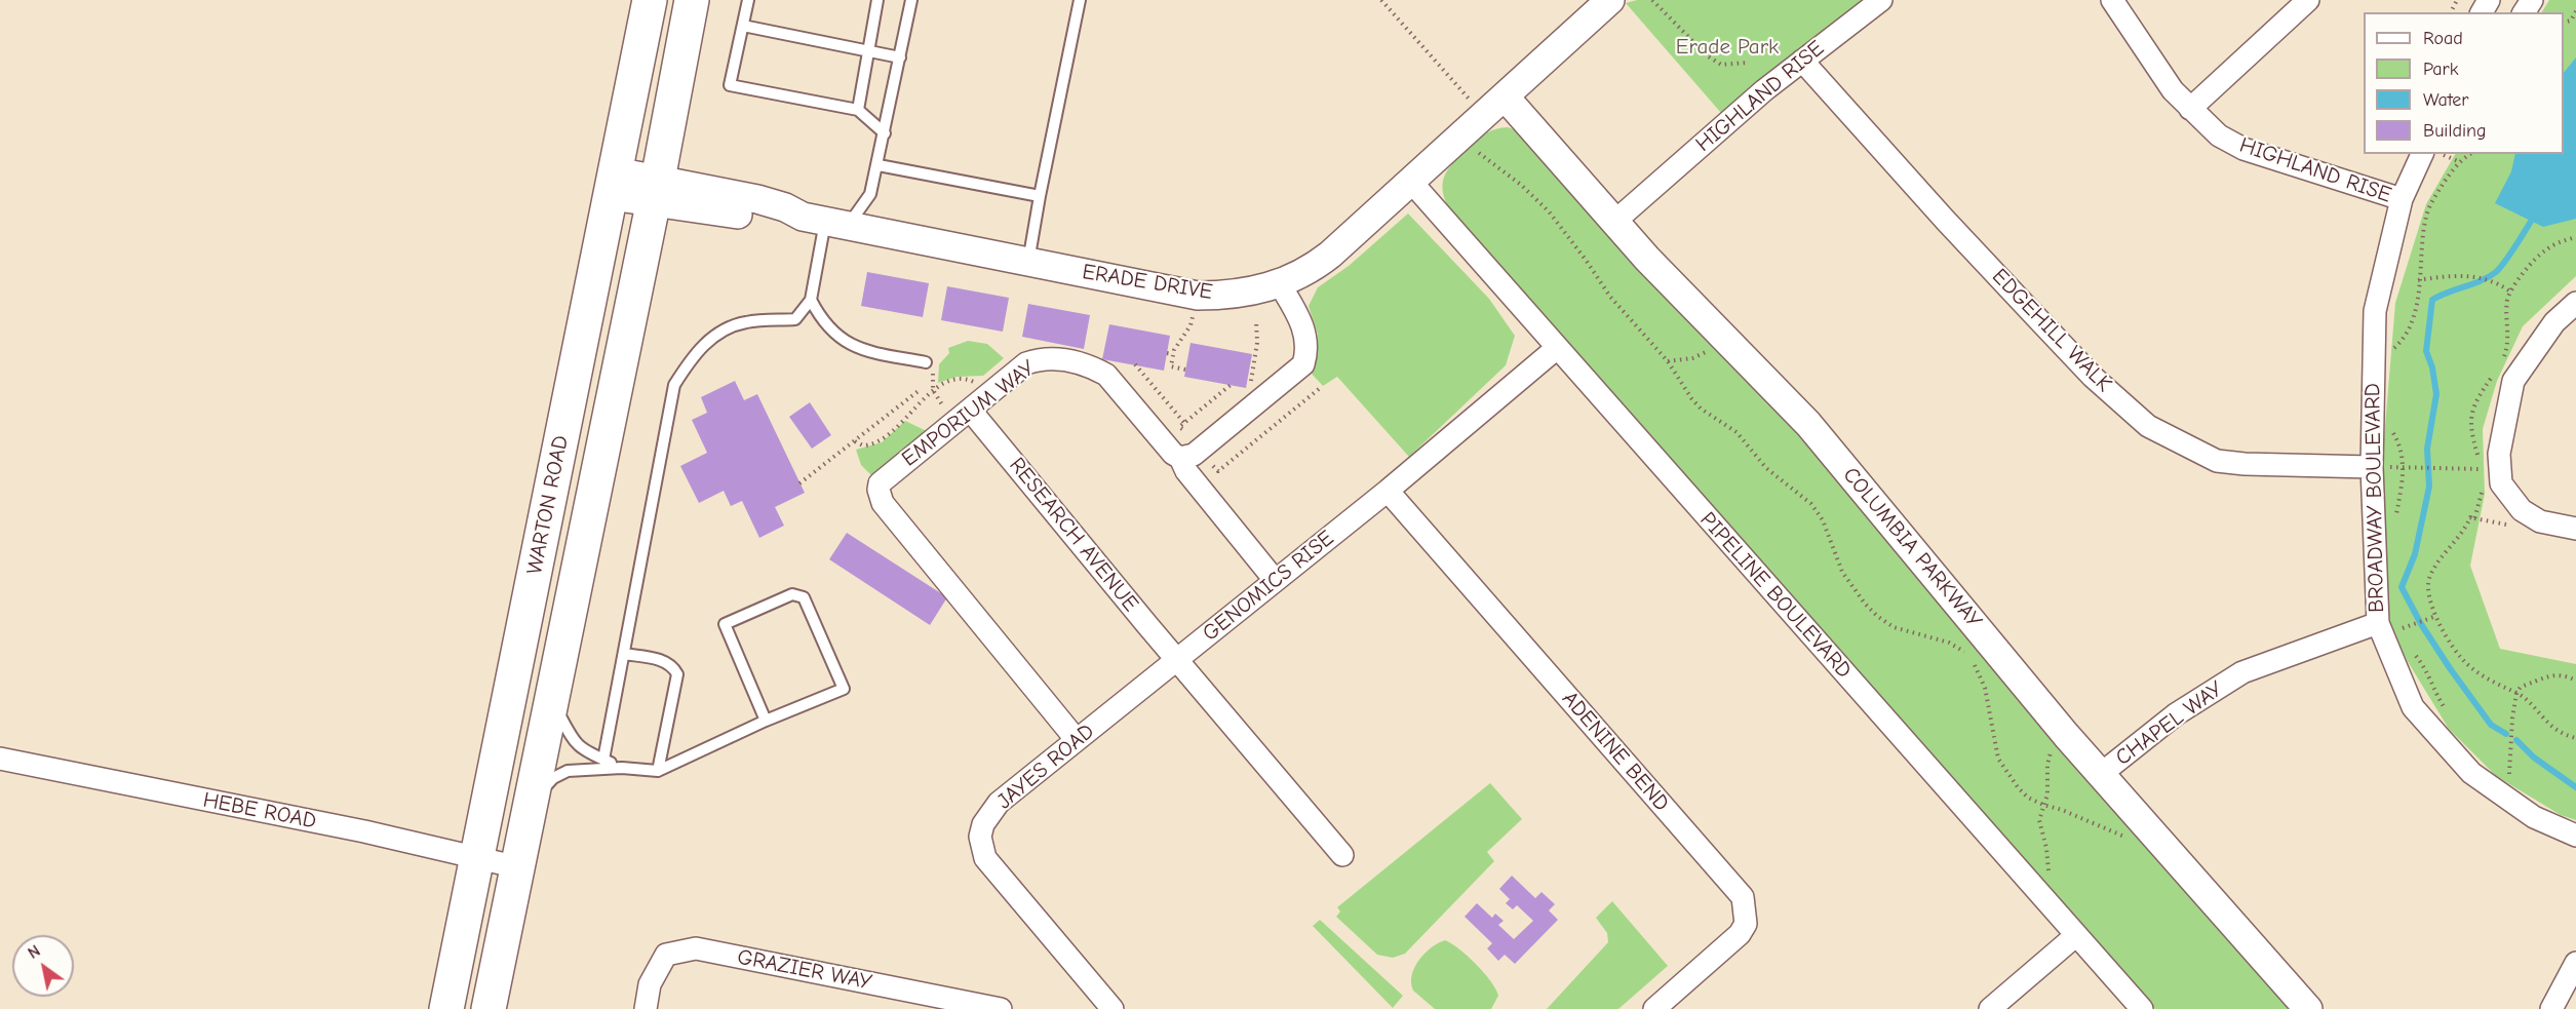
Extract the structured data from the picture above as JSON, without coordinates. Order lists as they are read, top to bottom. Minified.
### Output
{"streets":{"main road":["WARTON ROAD"],"street":["HIGHLAND RISE","ERADE DRIVE","EDGEHILL WALK","EMPORIUM WAY","BROADWAY BOULEVARD","RESEARCH AVENUE","COLUMBIA PARKWAY","GENOMICS RISE","PIPELINE BOULEVARD","CHAPEL WAY","ADENINE BEND","JAYES ROAD","HEBE ROAD","GRAZIER WAY"]},"crossings":[["HIGHLAND RISE","EDGEHILL WALK"],["HIGHLAND RISE","BROADWAY BOULEVARD"],["HIGHLAND RISE","COLUMBIA PARKWAY"],["ERADE DRIVE","WARTON ROAD"],["ERADE DRIVE","COLUMBIA PARKWAY"],["ERADE DRIVE","PIPELINE BOULEVARD"],["EDGEHILL WALK","BROADWAY BOULEVARD"],["EMPORIUM WAY","RESEARCH AVENUE"],["EMPORIUM WAY","GENOMICS RISE"],["EMPORIUM WAY","JAYES ROAD"],["BROADWAY BOULEVARD","CHAPEL WAY"],["WARTON ROAD","HEBE ROAD"],["RESEARCH AVENUE","GENOMICS RISE"],["RESEARCH AVENUE","JAYES ROAD"],["COLUMBIA PARKWAY","CHAPEL WAY"],["GENOMICS RISE","PIPELINE BOULEVARD"],["GENOMICS RISE","ADENINE BEND"],["GENOMICS RISE","JAYES ROAD"]],"parks":["Erade Park"],"legend":["Road","Park","Water","Building"],"north":"top left"}
